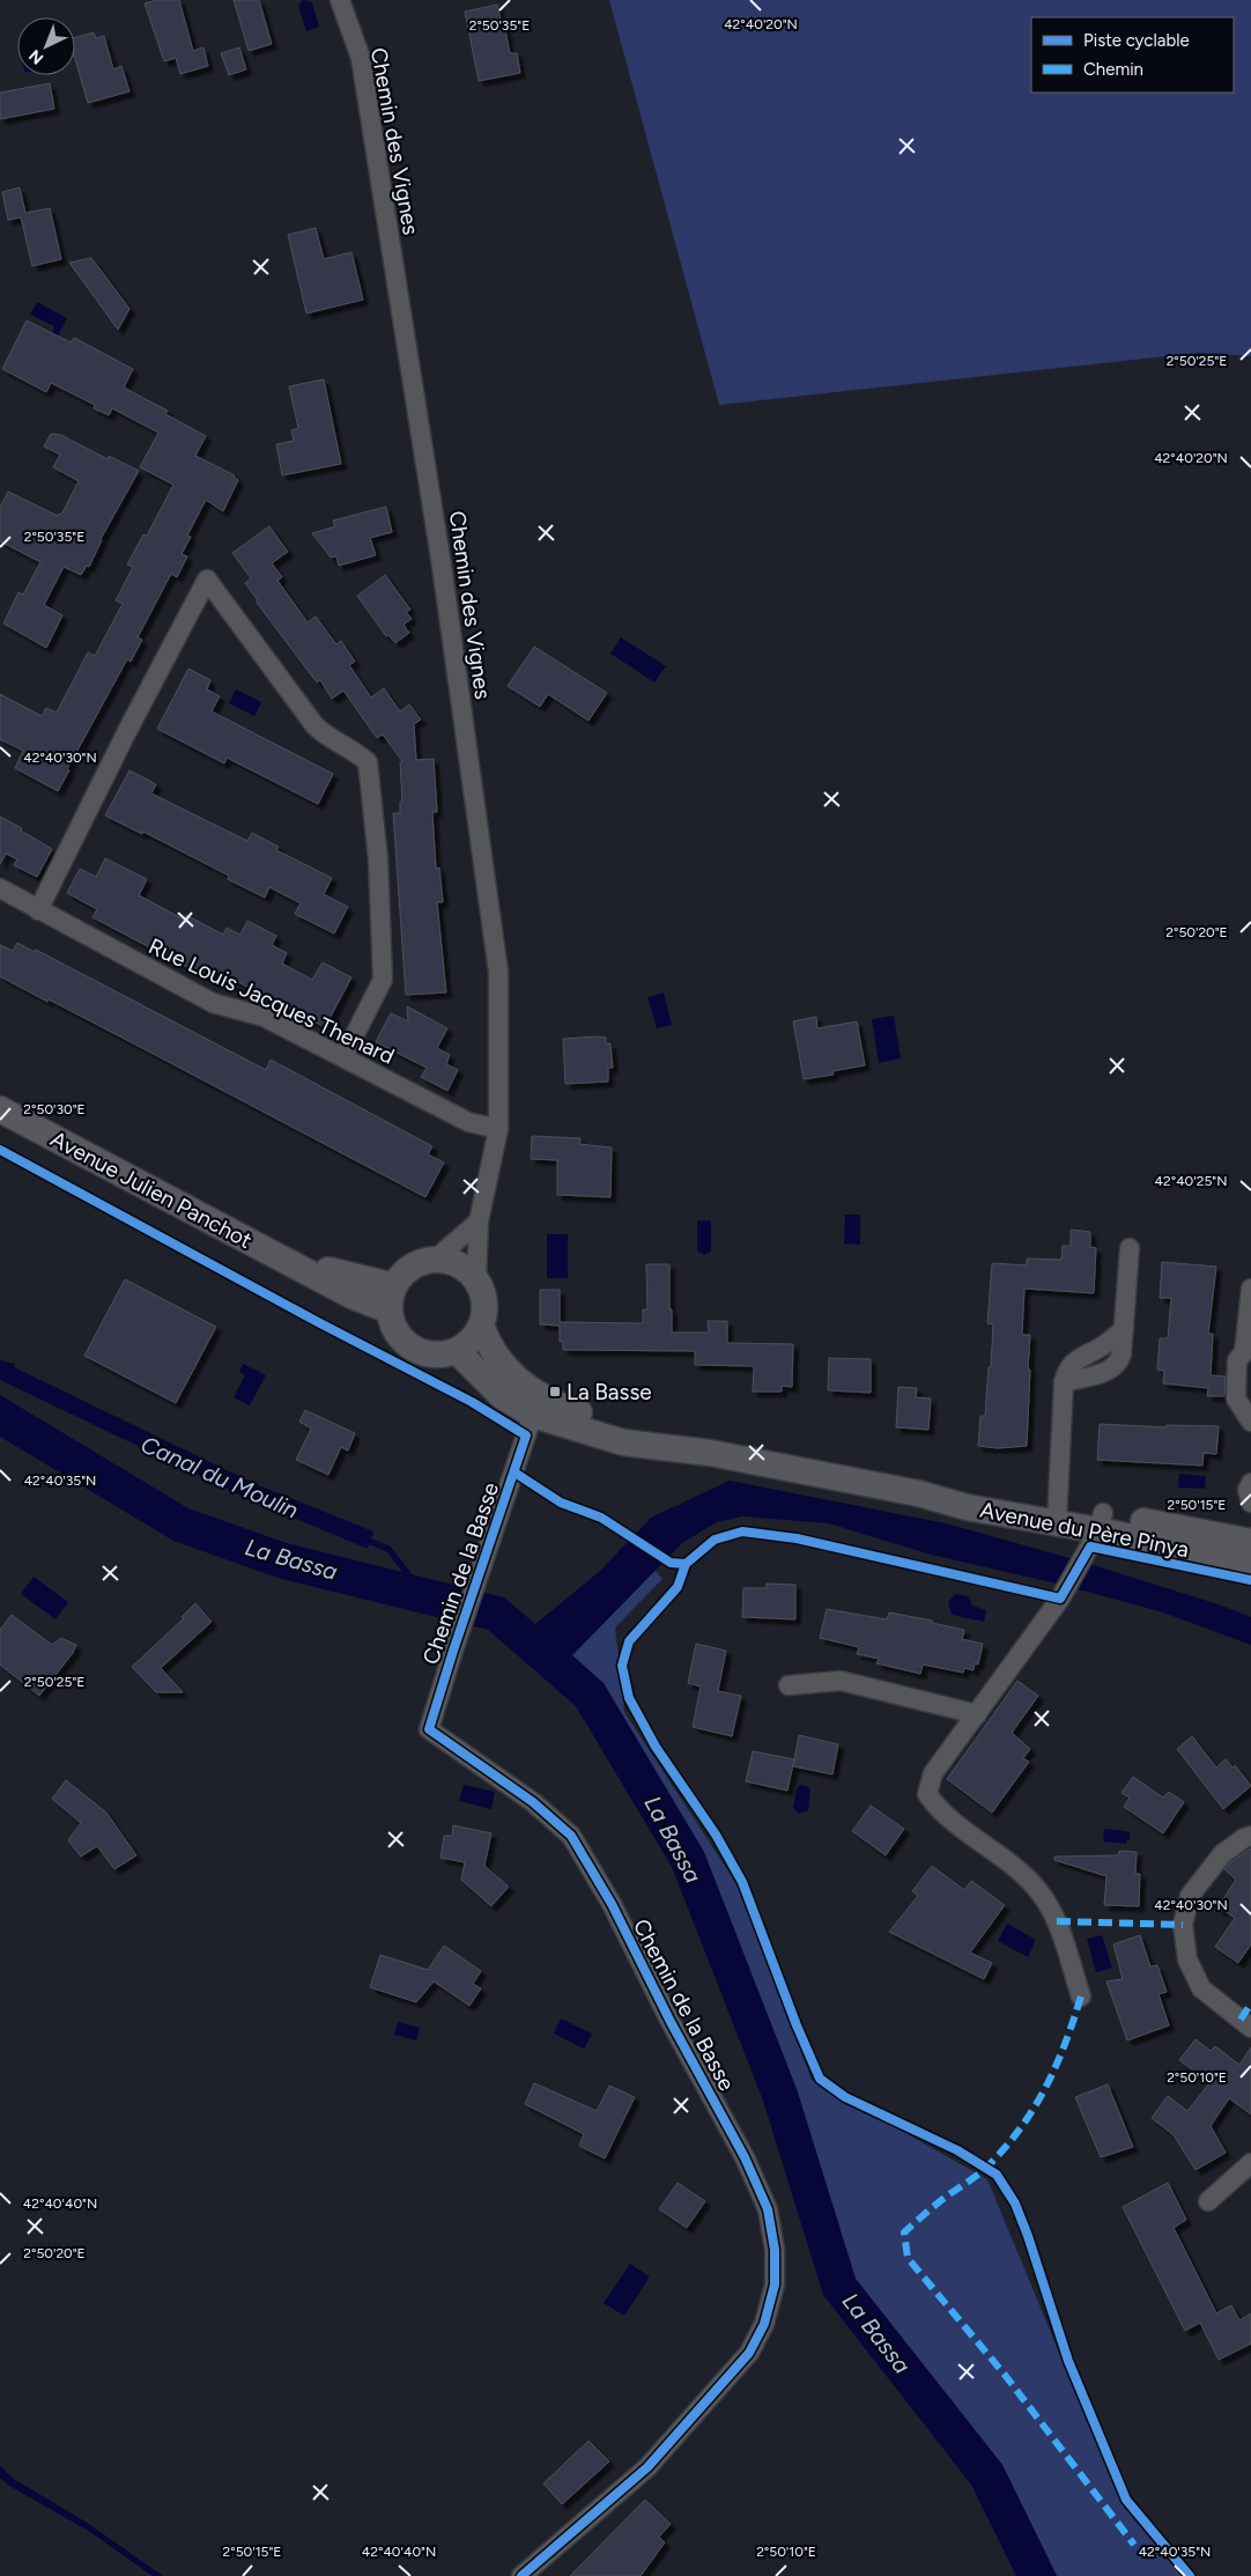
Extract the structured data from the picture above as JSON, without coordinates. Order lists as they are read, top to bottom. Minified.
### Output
{"streets":{"main road":["Avenue Julien Panchot","Avenue du Père Pinya"],"street":["Chemin des Vignes","Rue Louis Jacques Thenard","Chemin de la Basse"]},"crossings":[["Chemin des Vignes","Rue Louis Jacques Thenard"],["Chemin des Vignes","Avenue Julien Panchot"],["Chemin des Vignes","Avenue du Père Pinya"],["Avenue Julien Panchot","Avenue du Père Pinya"],["Avenue du Père Pinya","Chemin de la Basse"]],"water":["Canal du Moulin","La Bassa"],"places":{"transit":["La Basse"]},"legend":["Piste cyclable","Chemin"],"north":"bottom left","coordinates":["42°40'20\"N","2°50'35\"E","2°50'25\"E","42°40'30\"N","2°50'20\"E","2°50'30\"E","42°40'25\"N","42°40'35\"N","2°50'15\"E","2°50'10\"E","42°40'40\"N"]}
